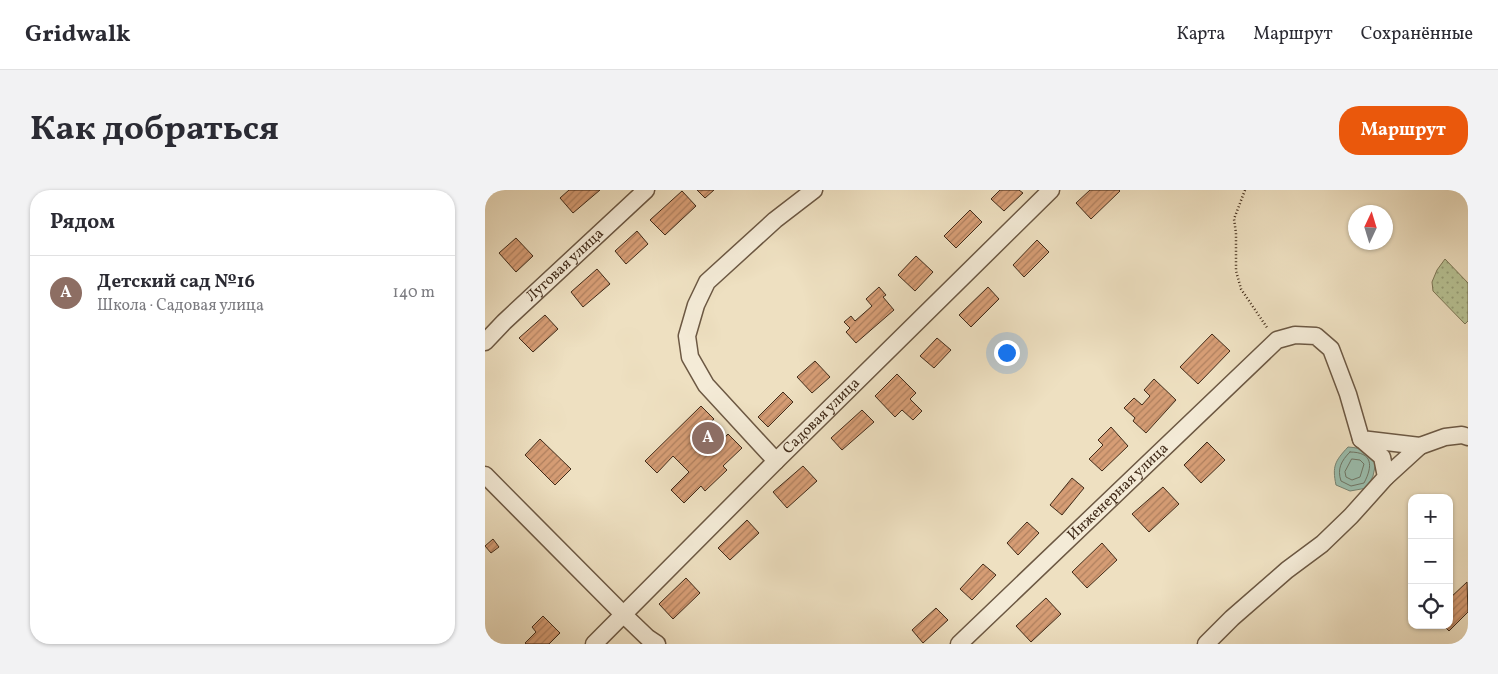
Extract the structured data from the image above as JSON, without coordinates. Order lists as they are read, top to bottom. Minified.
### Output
{"streets":{"street":["Луговая улица","Садовая улица","Инженерная улица"]},"north":"top","page":{"header":"Gridwalk","nav":["Карта","Маршрут","Сохранённые"],"title":"Как добраться","buttons":"Маршрут","heading":"Рядом","list":[{"mark":"A","name":"Детский сад №16","note":"Школа · Садовая улица","value":"140 m"}],"pins":"A","map_buttons":["+","−"]}}
